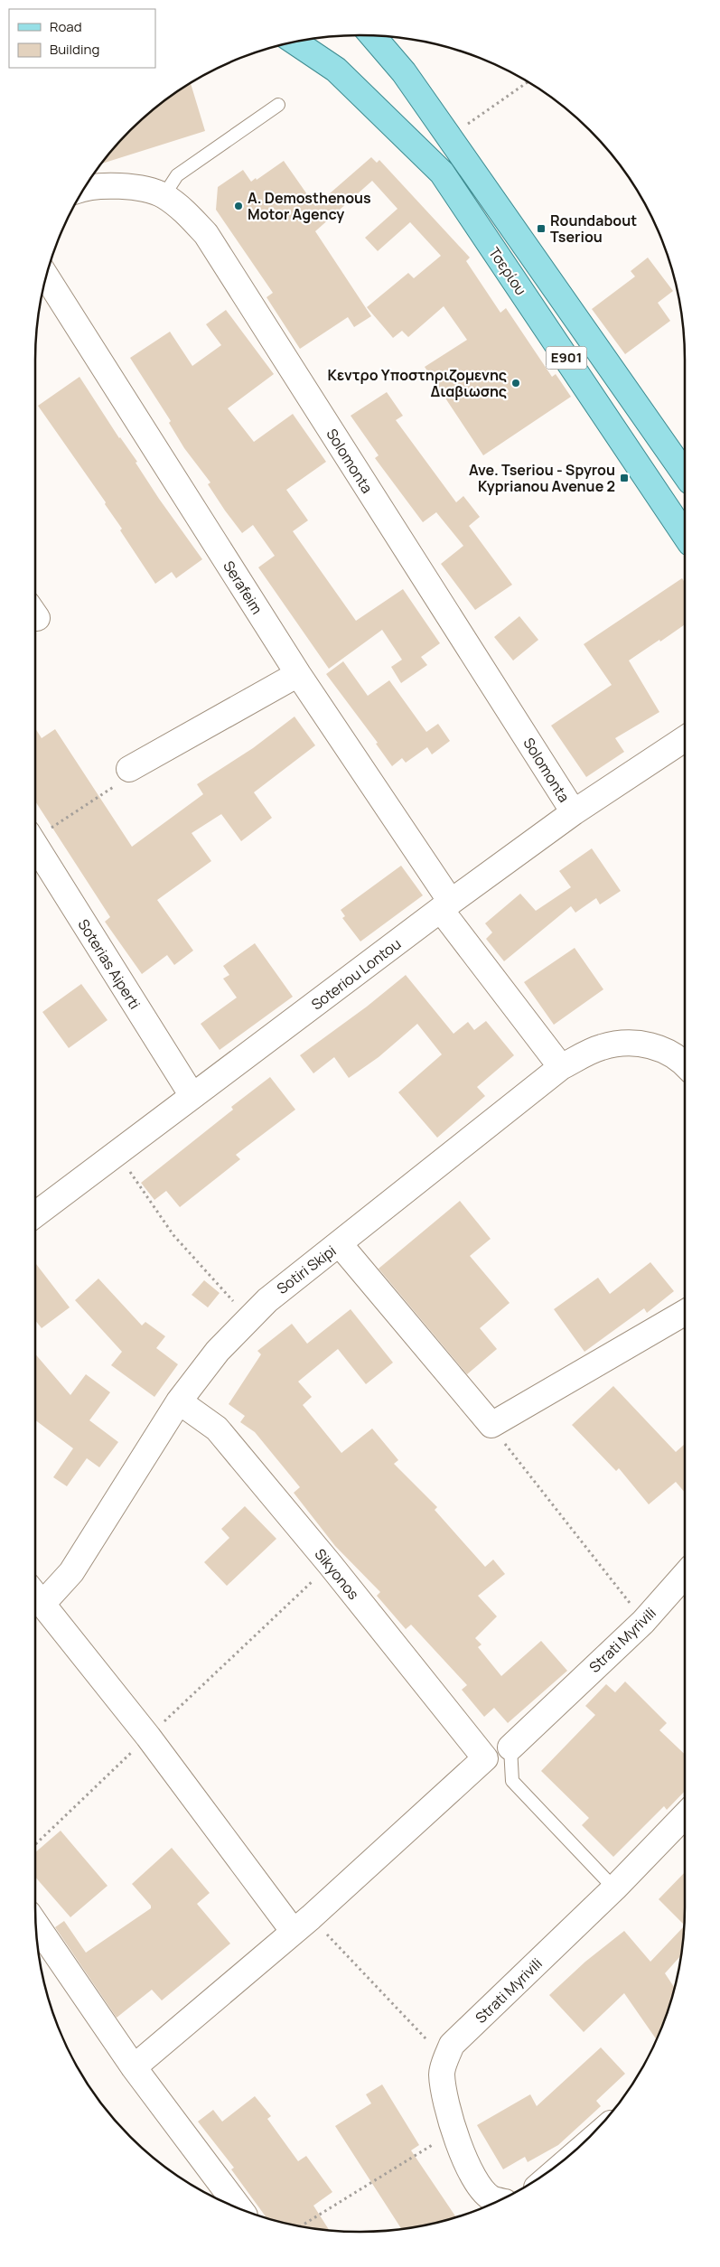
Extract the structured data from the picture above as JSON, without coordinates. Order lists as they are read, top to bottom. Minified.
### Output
{"streets":{"main road":["Τσερίου","E901"],"street":["Solomonta","Serafeim","Soterias Aiperti","Soteriou Lontou","Sotiri Skipi","Sikyonos","Strati Myrivili"]},"crossings":[["Solomonta","Soteriou Lontou"],["Serafeim","Soteriou Lontou"],["Soterias Aiperti","Soteriou Lontou"],["Sotiri Skipi","Sikyonos"]],"places":{"other":["A. Demosthenous Motor Agency","Κεντρο Υποστηριζομενης Διαβιωσης"],"transit":["Roundabout Tseriou","Ave. Tseriou - Spyrou Kyprianou Avenue 2"]},"legend":["Road","Building"]}
